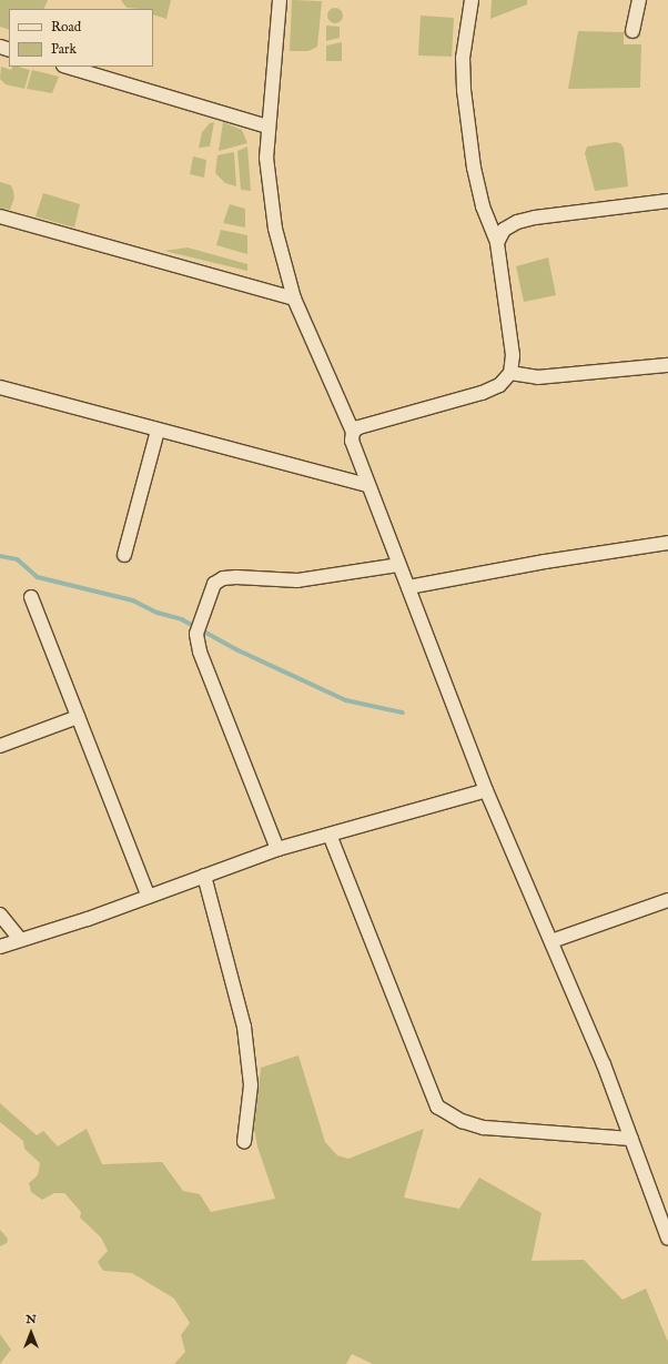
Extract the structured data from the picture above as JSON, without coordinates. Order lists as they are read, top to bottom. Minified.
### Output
{"legend":["Road","Park"],"north":"top"}
